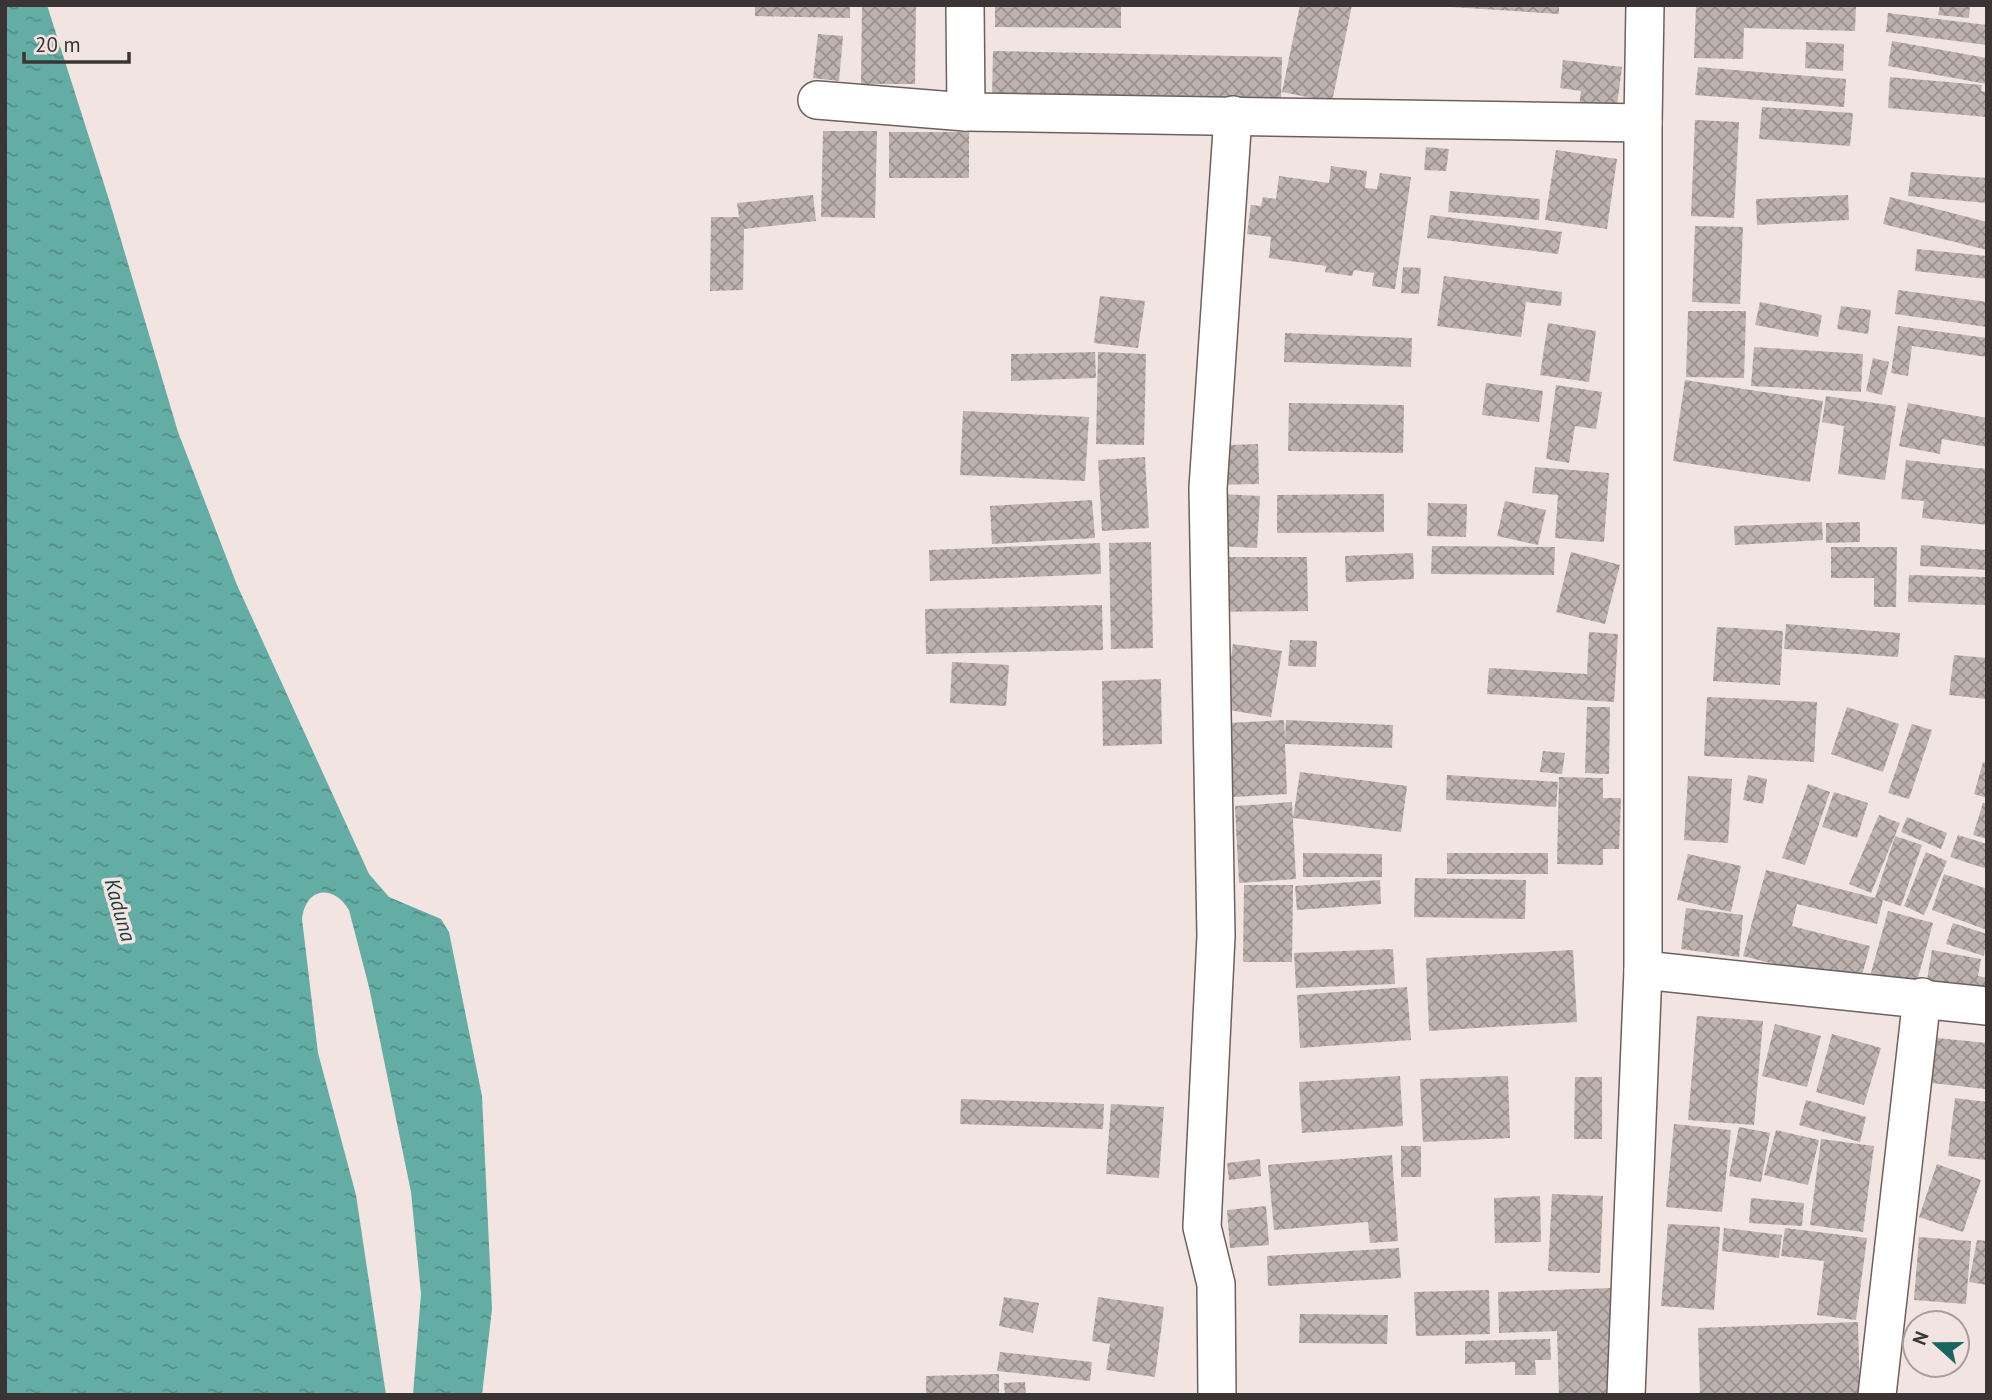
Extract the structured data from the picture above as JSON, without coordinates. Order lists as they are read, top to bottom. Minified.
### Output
{"water":["Kaduna"],"scale_bar":"20 m","north":"left"}
